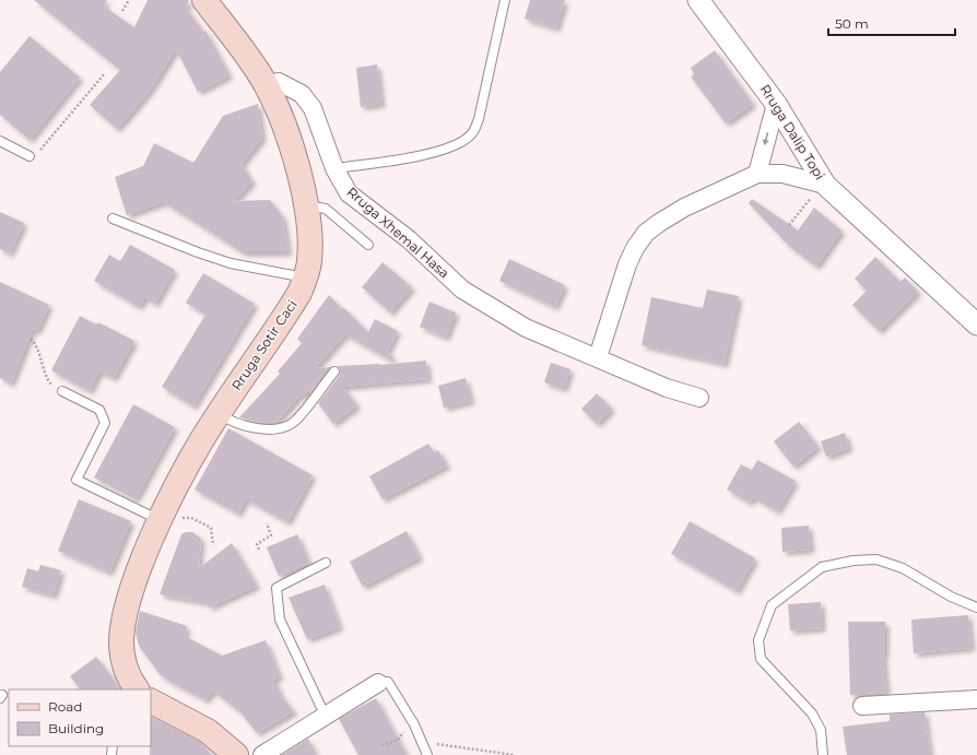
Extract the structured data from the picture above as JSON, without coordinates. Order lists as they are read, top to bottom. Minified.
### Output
{"streets":{"main road":["Rruga Sotir Caci"],"street":["Rruga Dalip Topi","Rruga Xhemal Hasa"]},"crossings":[["Rruga Xhemal Hasa","Rruga Sotir Caci"]],"legend":["Road","Building"],"scale_bar":"50 m"}
